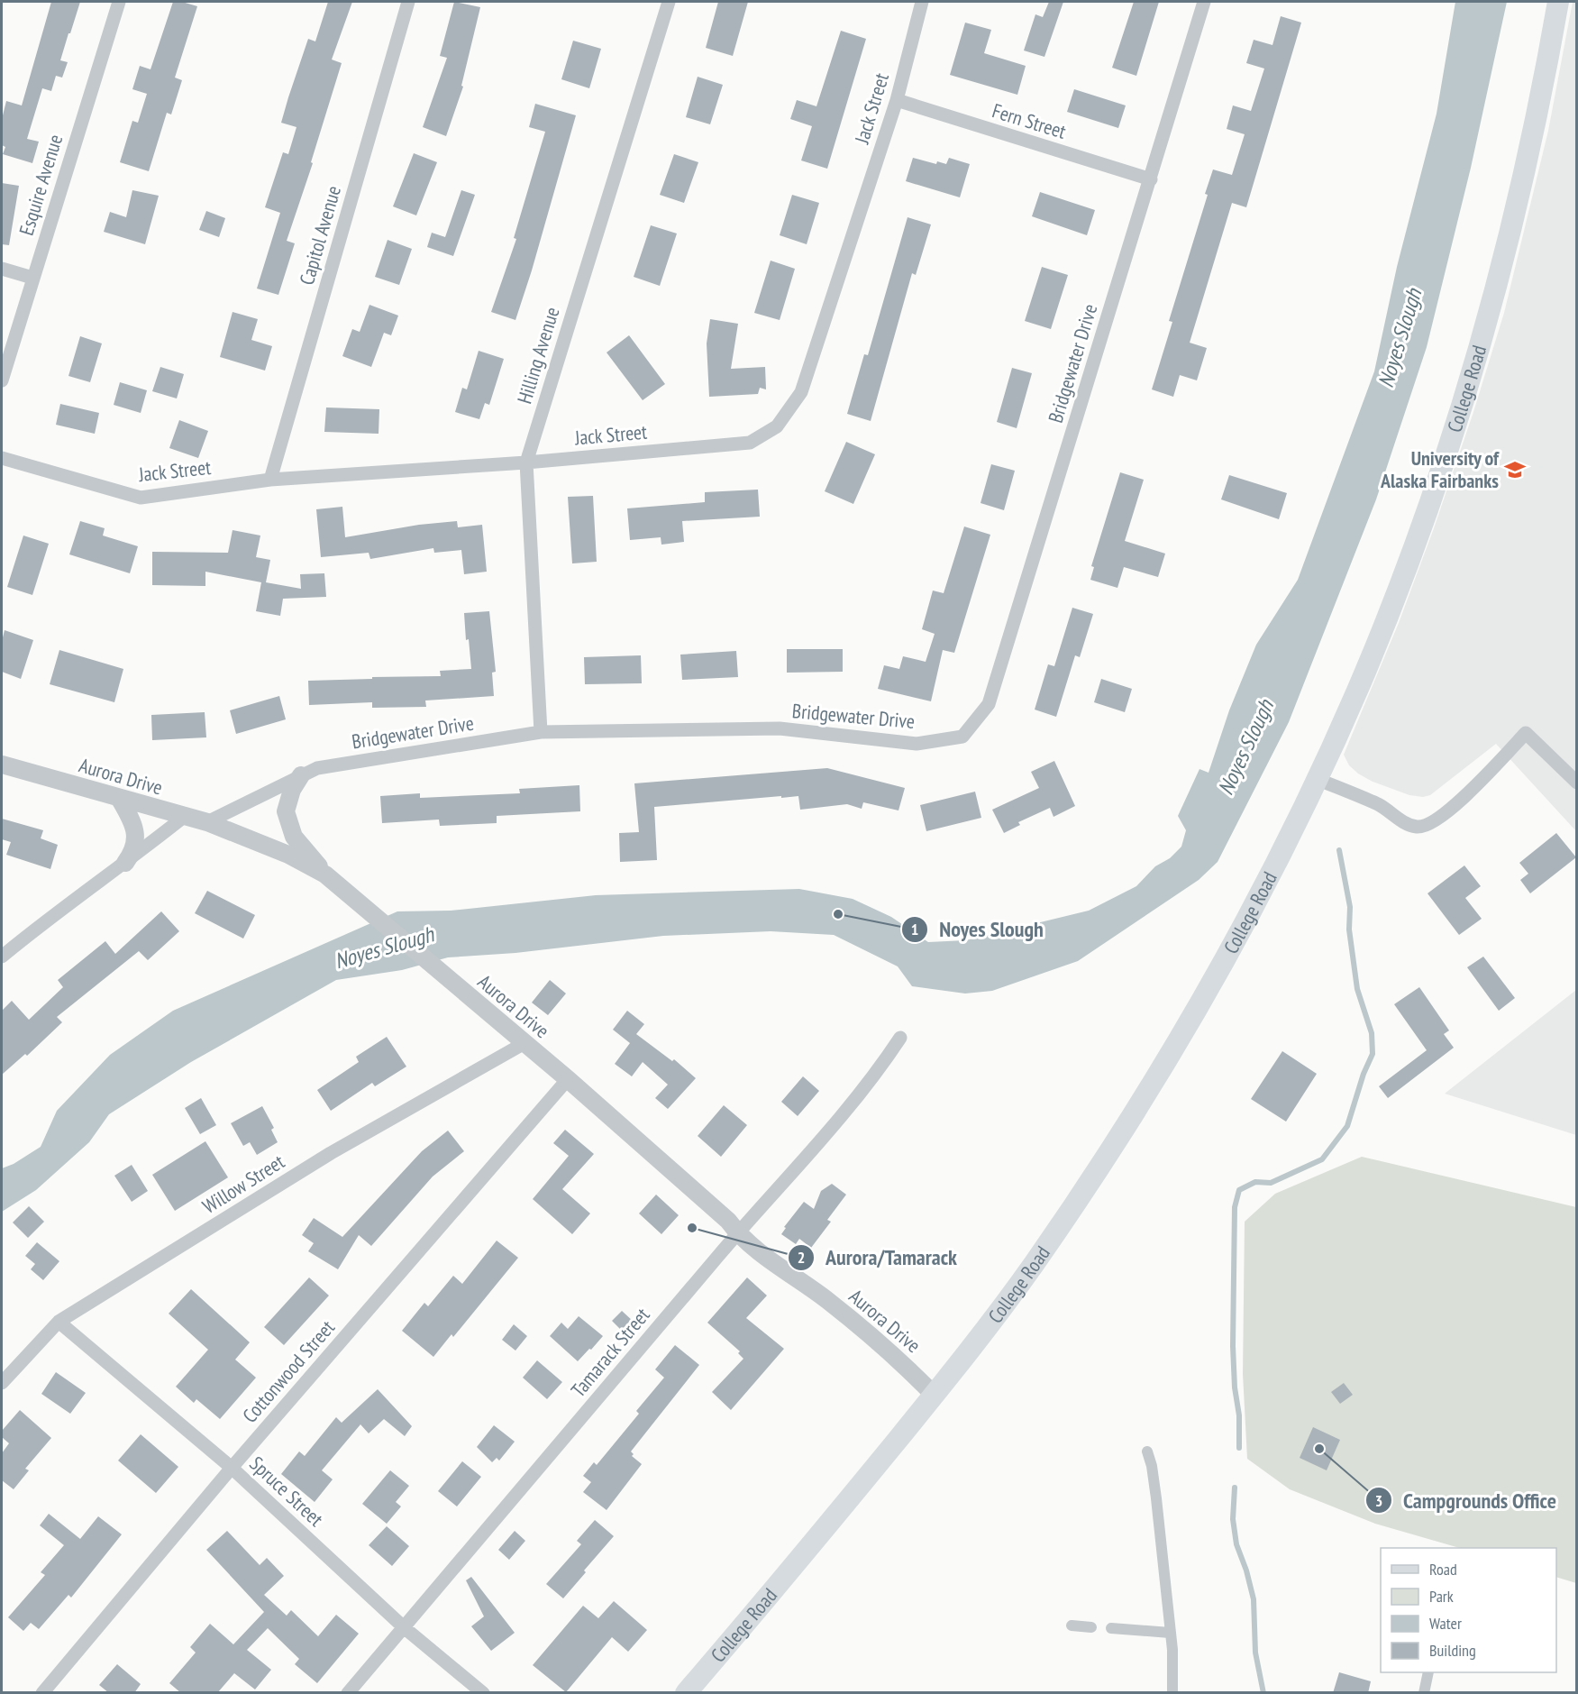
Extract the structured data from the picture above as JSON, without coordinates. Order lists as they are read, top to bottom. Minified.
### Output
{"streets":{"main road":["College Road"],"street":["Jack Street","Fern Street","Esquire Avenue","Capitol Avenue","Hilling Avenue","Bridgewater Drive","Aurora Drive","Willow Street","Tamarack Street","Cottonwood Street","Spruce Street"]},"crossings":[["Jack Street","Fern Street"],["Jack Street","Capitol Avenue"],["Jack Street","Hilling Avenue"],["Fern Street","Bridgewater Drive"],["Hilling Avenue","Bridgewater Drive"],["Bridgewater Drive","Aurora Drive"],["College Road","Aurora Drive"],["Aurora Drive","Willow Street"],["Aurora Drive","Tamarack Street"],["Aurora Drive","Cottonwood Street"],["Willow Street","Spruce Street"],["Tamarack Street","Spruce Street"],["Cottonwood Street","Spruce Street"]],"water":["Noyes Slough"],"places":{"school or university":["University of Alaska Fairbanks"],"other":["Noyes Slough","Aurora/Tamarack","Campgrounds Office"]},"legend":["Road","Park","Water","Building"]}
